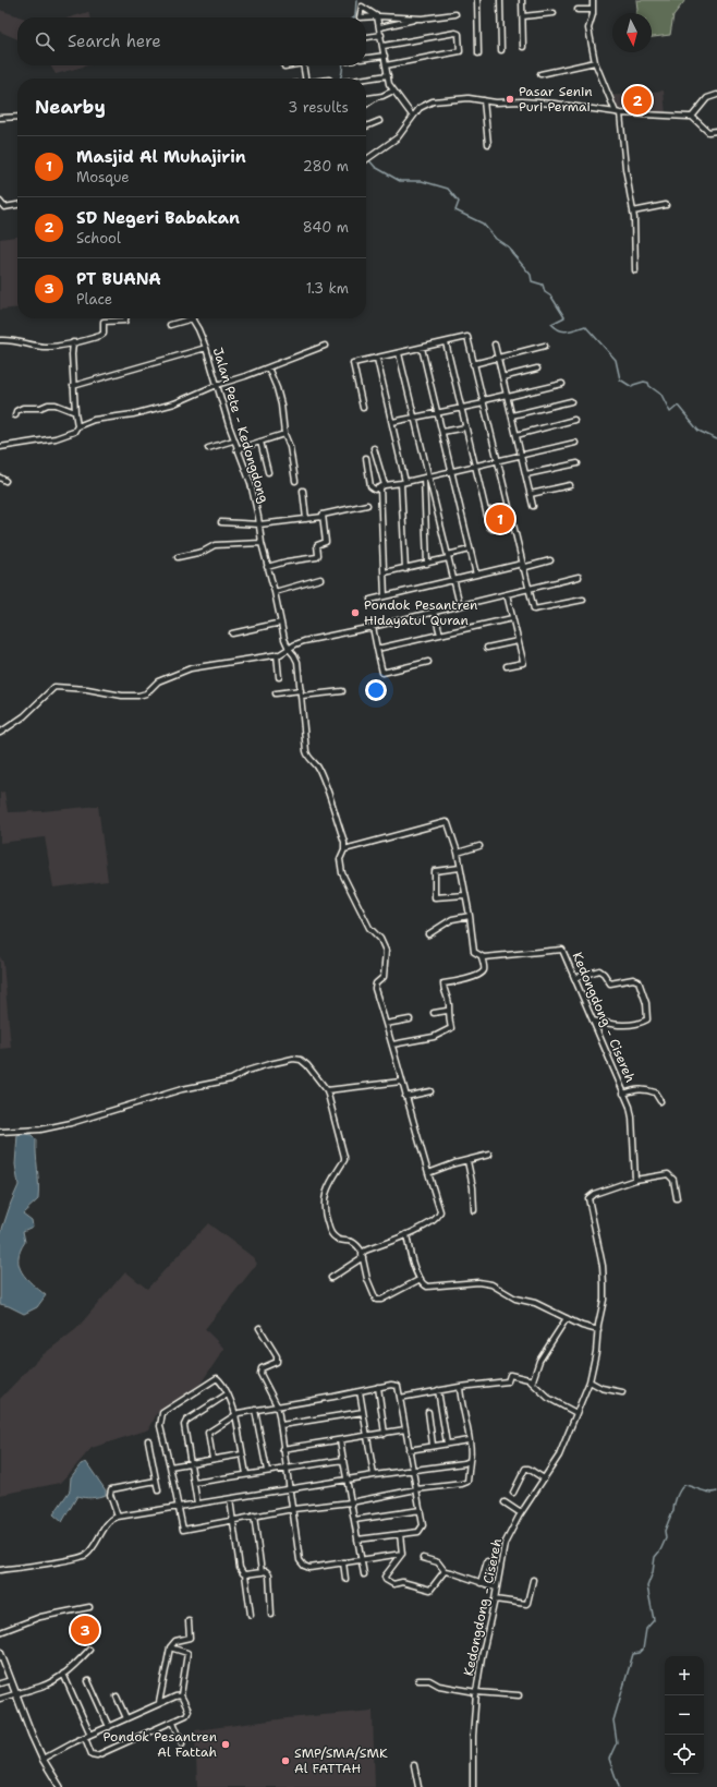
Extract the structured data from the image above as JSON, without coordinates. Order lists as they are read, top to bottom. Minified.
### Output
{"streets":{"street":["Jalan Pete - Kedongdong","Kedongdong - Cisereh"]},"places":["Pasar Senin Puri Permai","Pondok Pesantren Hidayatul Quran","Pondok Pesantren Al Fattah","SMP/SMA/SMK Al FATTAH"],"north":"bottom","page":{"search":"Search here","heading":["Nearby","3 results"],"pins":["2","1","3"],"list":[{"mark":"1","name":"Masjid Al Muhajirin","note":"Mosque","value":"280 m"},{"mark":"2","name":"SD Negeri Babakan","note":"School","value":"840 m"},{"mark":"3","name":"PT BUANA","note":"Place","value":"1.3 km"}],"map_buttons":["+","−"]}}
